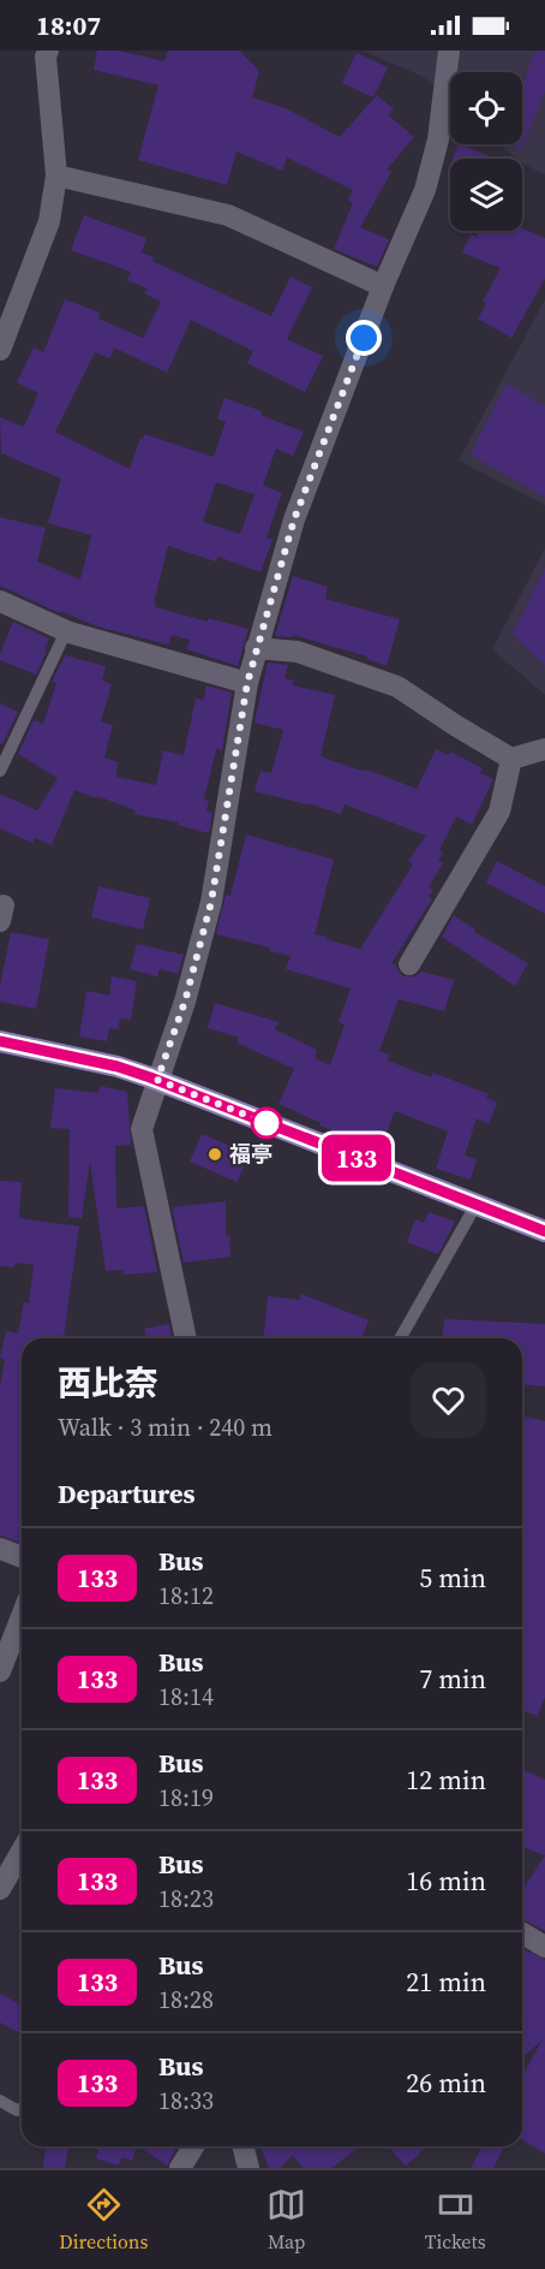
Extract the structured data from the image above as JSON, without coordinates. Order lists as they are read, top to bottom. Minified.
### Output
{"places":["福亭"],"lines":["bus line 133"],"page":{"status":"18:07","on_map":"133","heading":[["西比奈","Walk · 3 min · 240 m"],"Departures"],"list":[{"mark":"133","name":"Bus","note":"18:12","value":"5 min"},{"mark":"133","name":"Bus","note":"18:14","value":"7 min"},{"mark":"133","name":"Bus","note":"18:19","value":"12 min"},{"mark":"133","name":"Bus","note":"18:23","value":"16 min"},{"mark":"133","name":"Bus","note":"18:28","value":"21 min"},{"mark":"133","name":"Bus","note":"18:33","value":"26 min"}],"tabs":["Directions","Map","Tickets"]}}
